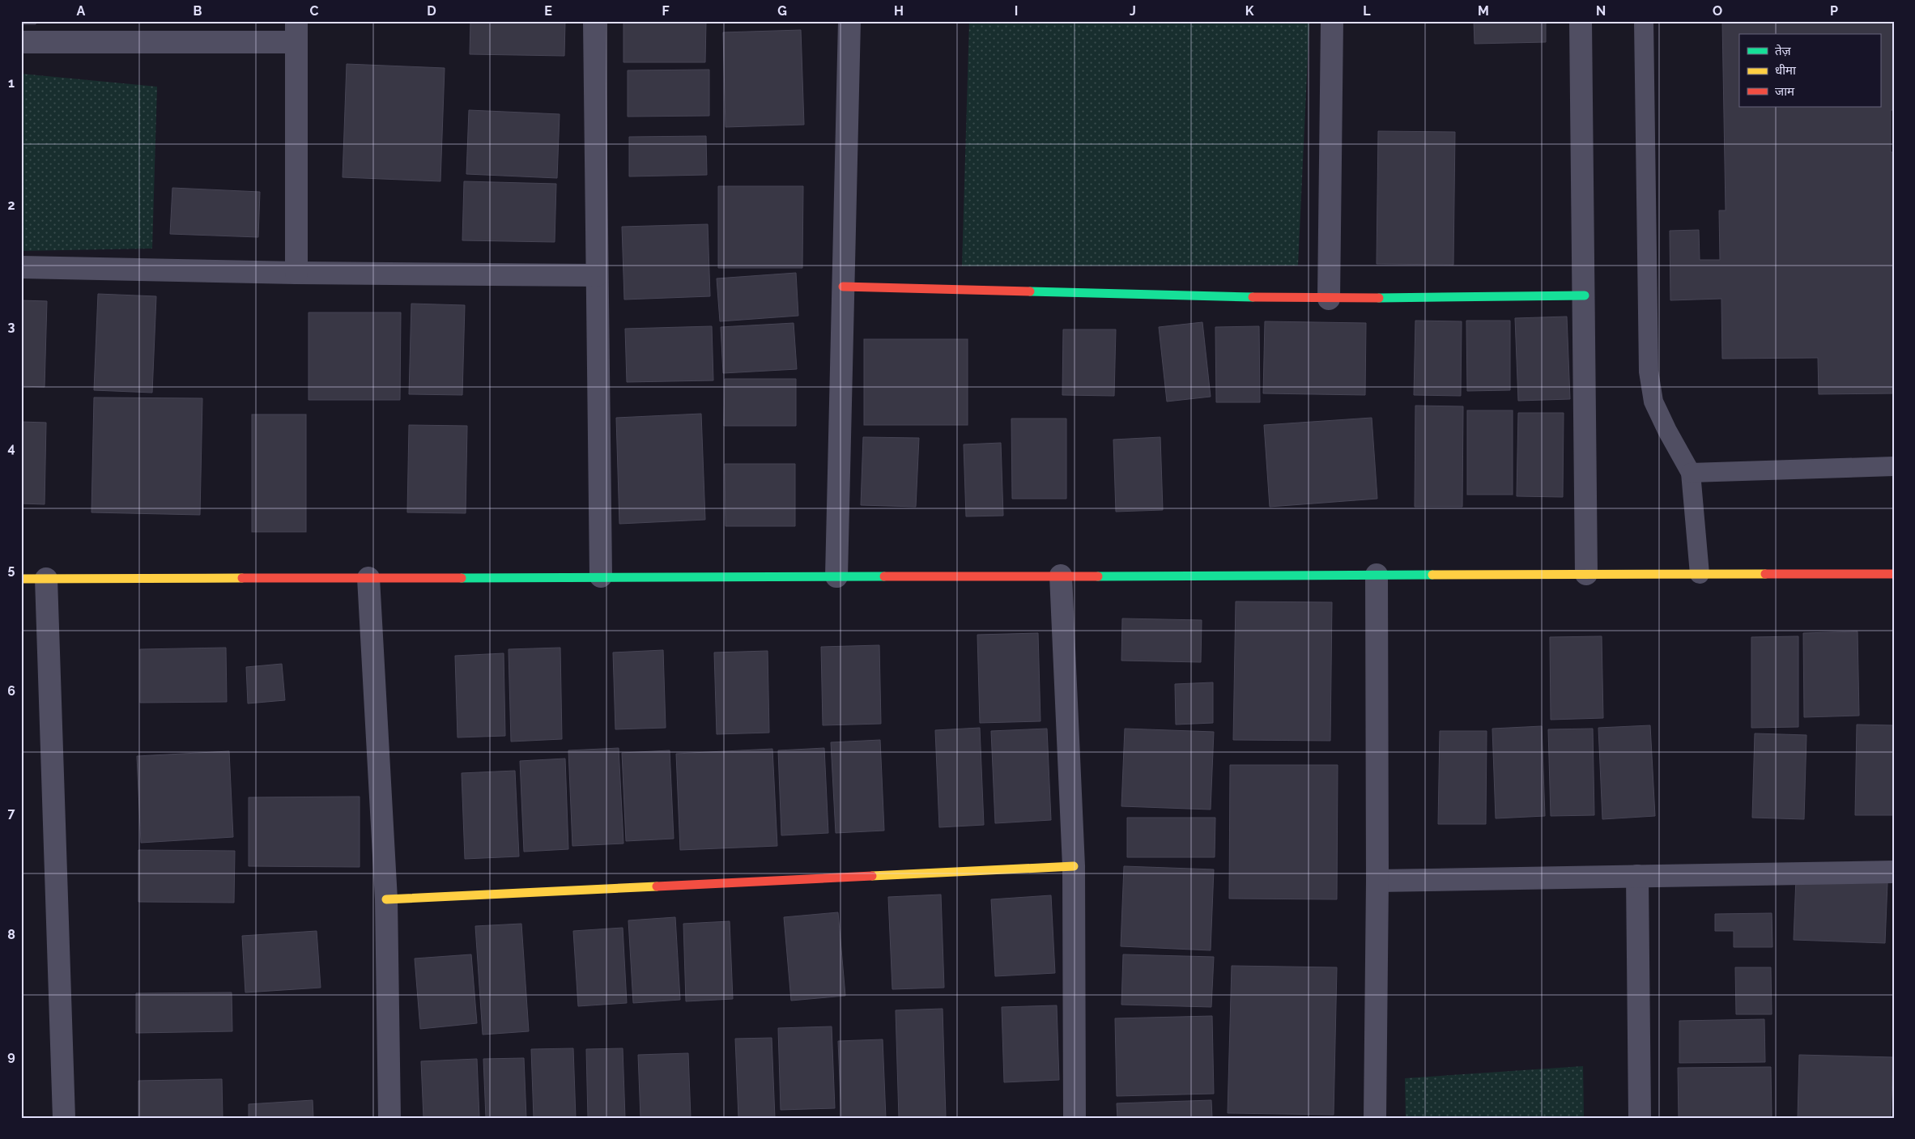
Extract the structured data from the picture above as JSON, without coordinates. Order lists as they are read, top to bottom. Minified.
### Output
{"legend":["तेज़","धीमा","जाम"],"grid":{"columns":["A","B","C","D","E","F","G","H","I","J","K","L","M","N","O","P"],"rows":["1","2","3","4","5","6","7","8","9"]}}
